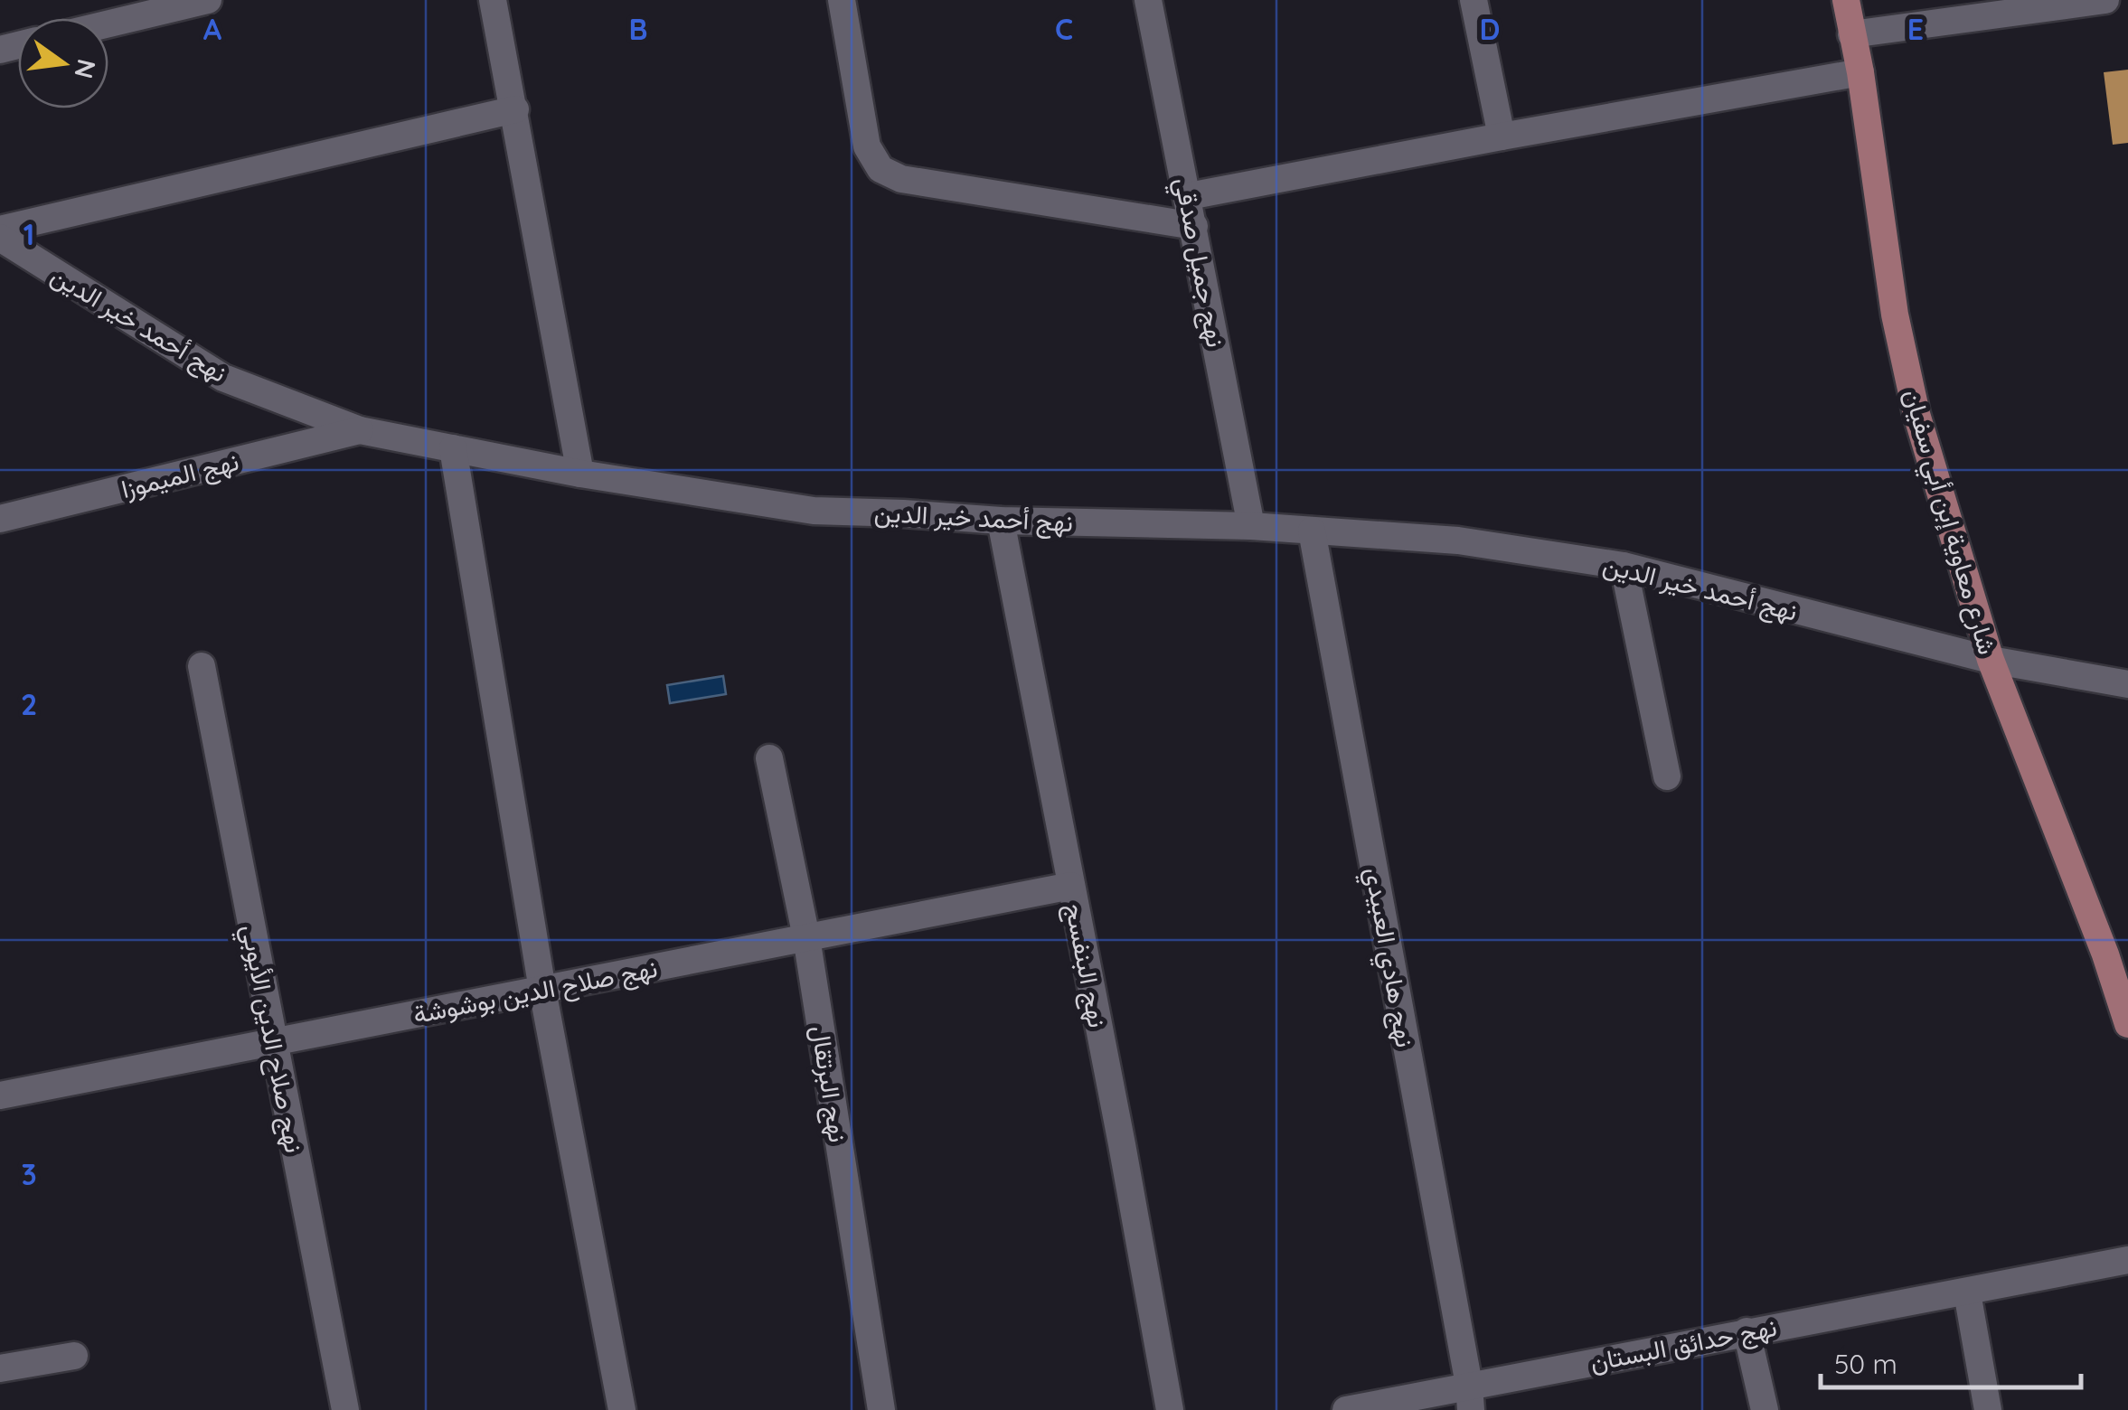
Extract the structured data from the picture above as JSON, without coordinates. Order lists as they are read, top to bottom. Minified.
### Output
{"streets":{"main road":["شارع معاوية إبن أبي سفيان"],"street":["نهج جميل صدقي","نهج أحمد خير الدين","نهج الميموزا","نهج هادي العبيدي","نهج البنفسج","نهج صلاح الدين بوشوشة","نهج صلاح الدين الأيوبي","نهج البرتقال","نهج حدائق البستان"]},"crossings":[["نهج جميل صدقي","نهج أحمد خير الدين"],["نهج أحمد خير الدين","نهج الميموزا"],["نهج أحمد خير الدين","شارع معاوية إبن أبي سفيان"],["نهج أحمد خير الدين","نهج هادي العبيدي"],["نهج أحمد خير الدين","نهج البنفسج"],["نهج هادي العبيدي","نهج حدائق البستان"],["نهج البنفسج","نهج صلاح الدين بوشوشة"],["نهج صلاح الدين بوشوشة","نهج صلاح الدين الأيوبي"],["نهج صلاح الدين بوشوشة","نهج البرتقال"]],"scale_bar":"50 m","north":"right","grid":{"columns":["A","B","C","D","E"],"rows":["1","2","3"]}}
